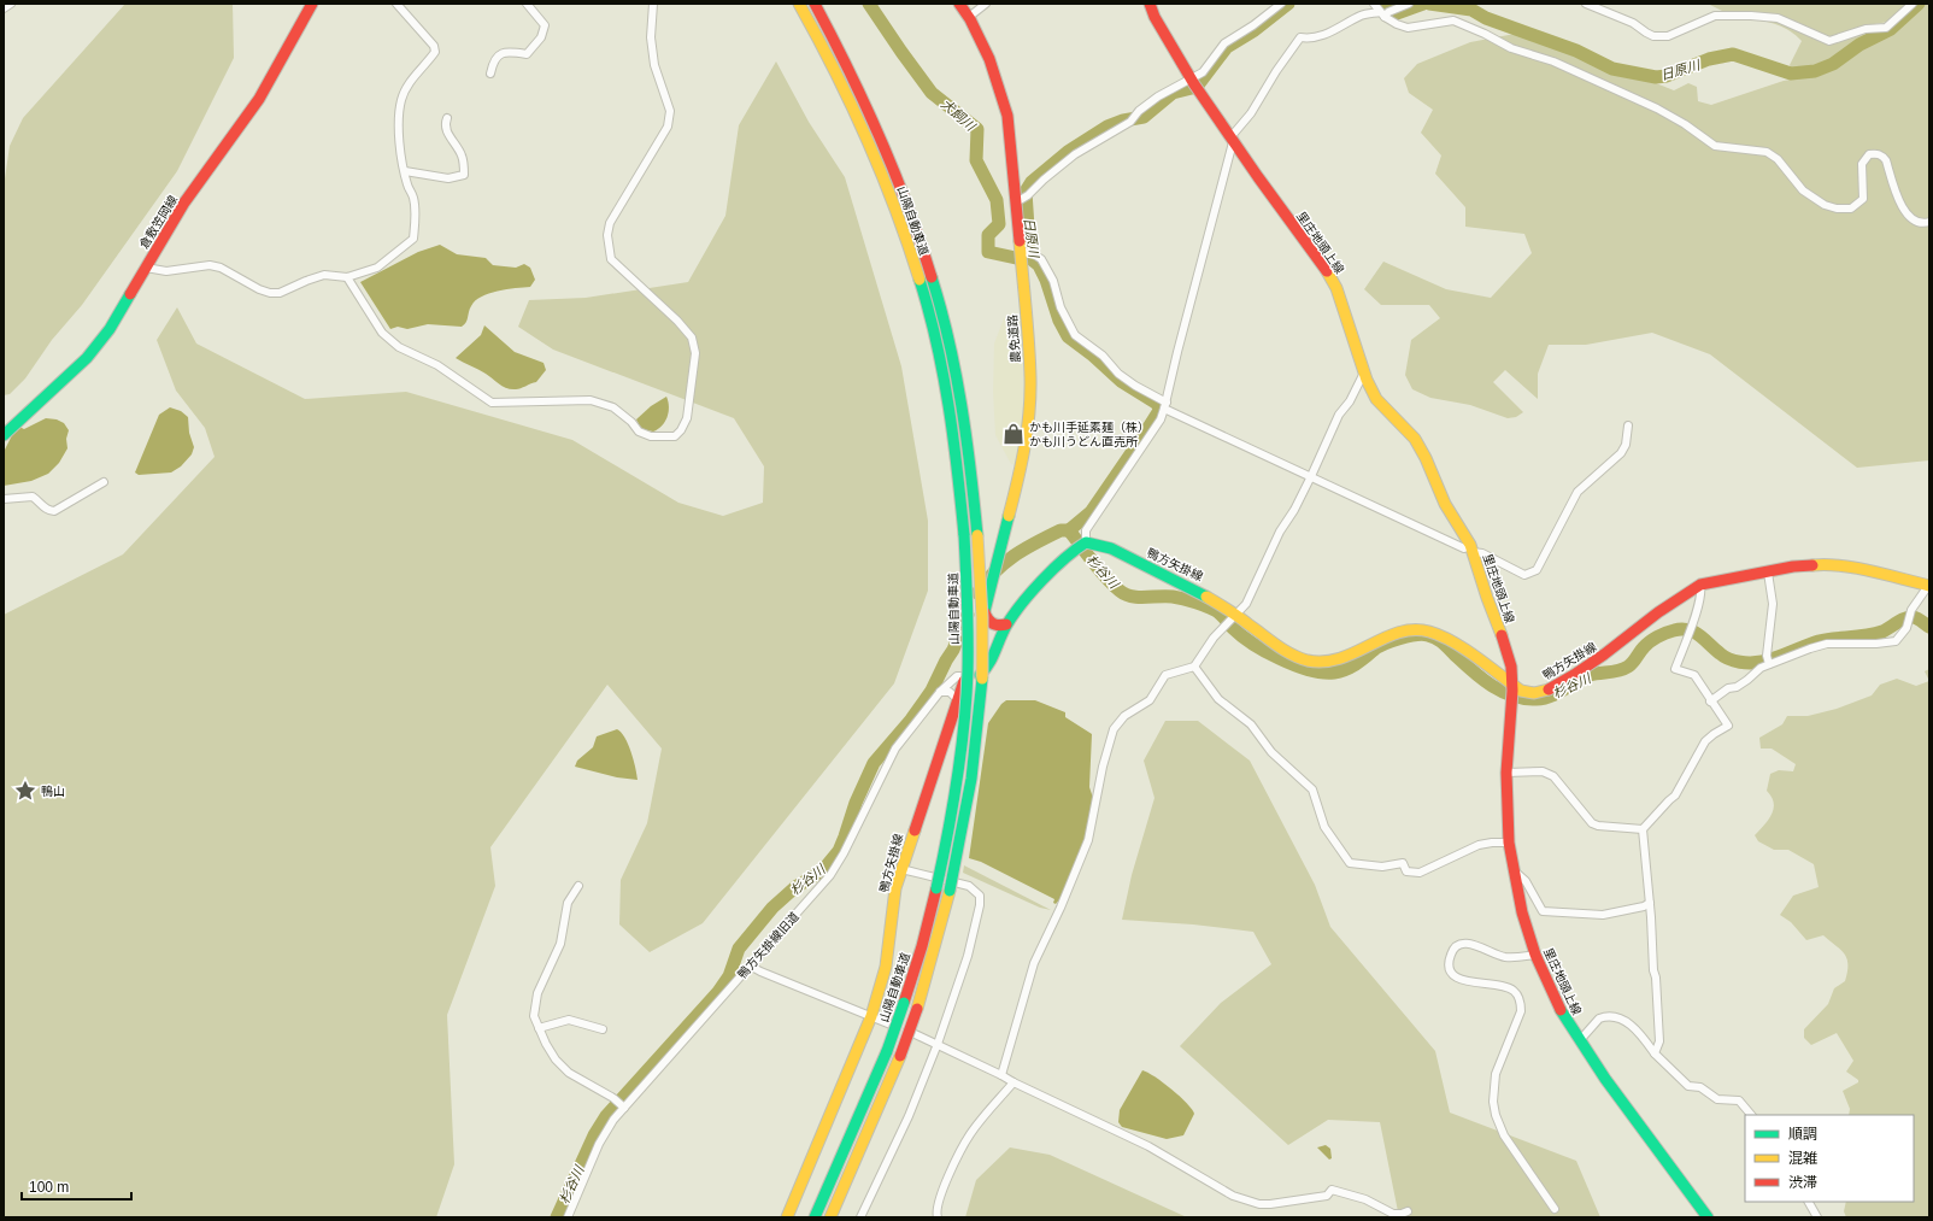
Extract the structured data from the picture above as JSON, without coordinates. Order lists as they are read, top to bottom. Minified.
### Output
{"streets":{"main road":["山陽自動車道","倉敷笠岡線","里庄地頭上線","農免道路","鴨方矢掛線"],"street":["鴨方矢掛線旧道"]},"crossings":[["里庄地頭上線","鴨方矢掛線"],["農免道路","鴨方矢掛線"],["農免道路","鴨方矢掛線旧道"],["鴨方矢掛線","鴨方矢掛線旧道"]],"water":["日原川","犬飼川","杉谷川"],"places":{"shop":["かも川手延素麺（株） かも川うどん直売所"],"place":["鴨山"]},"legend":["順調","混雑","渋滞"],"scale_bar":"100 m"}
